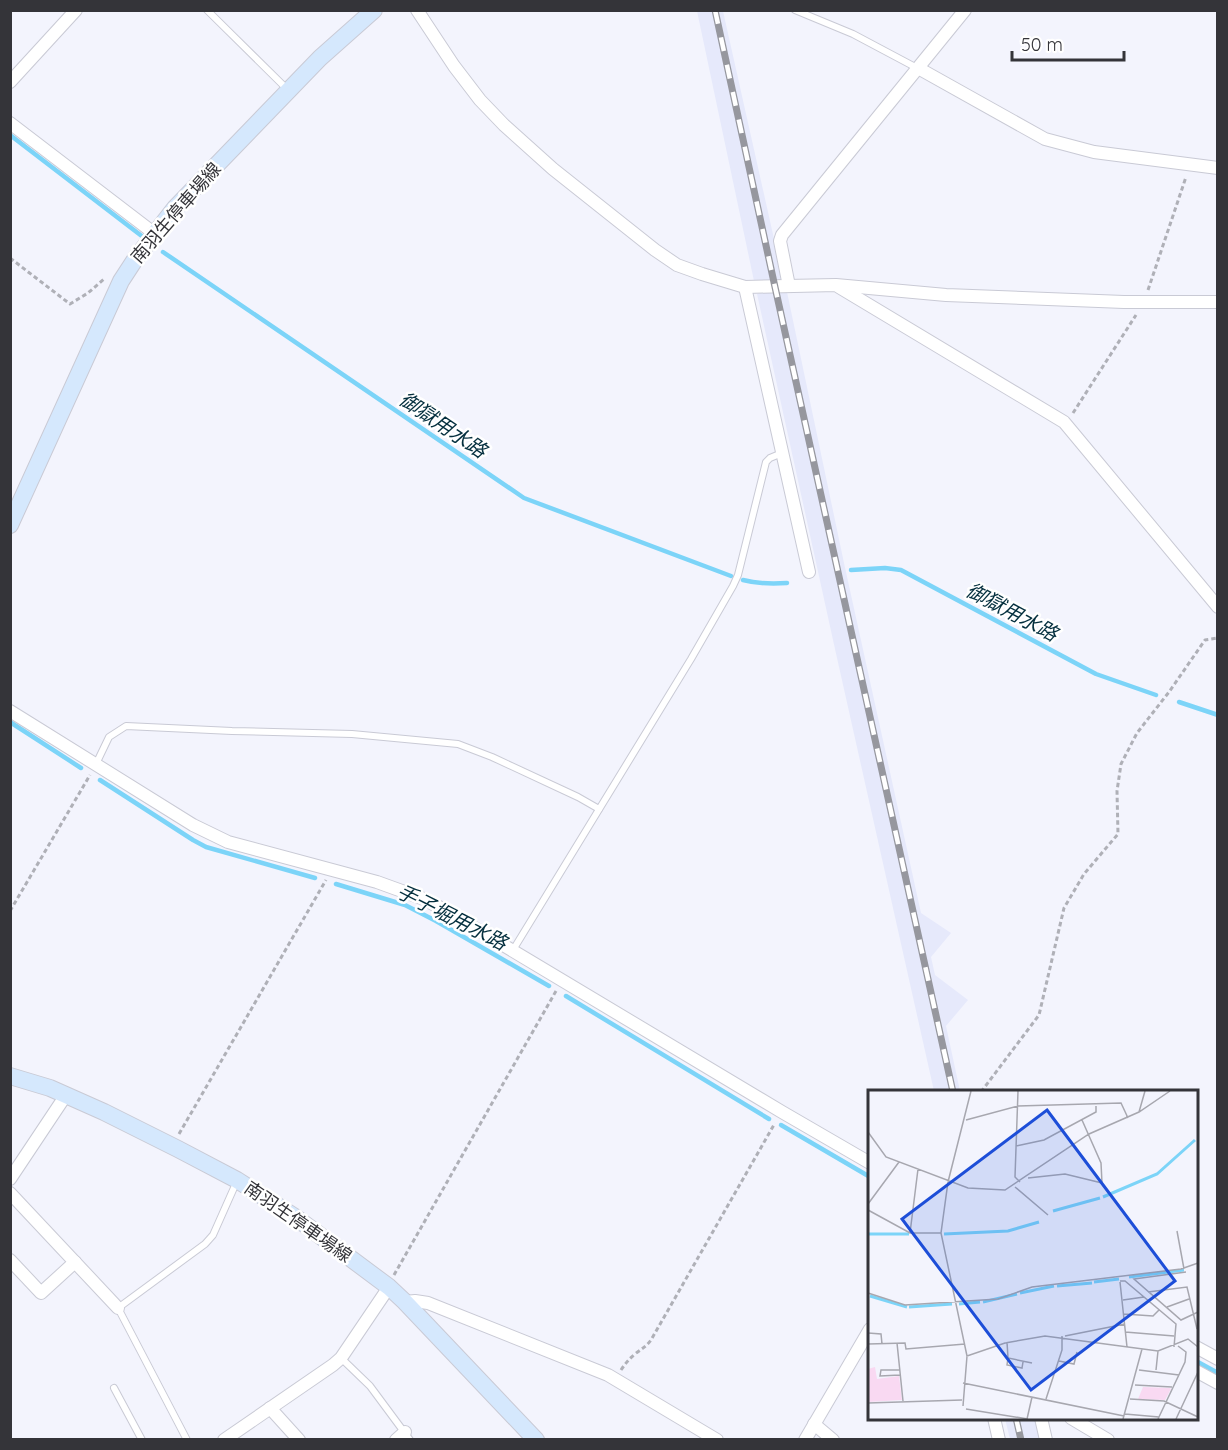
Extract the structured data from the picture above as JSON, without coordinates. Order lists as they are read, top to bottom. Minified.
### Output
{"streets":{"main road":["南羽生停車場線"]},"water":["御獄用水路","手子堀用水路"],"scale_bar":"50 m"}
